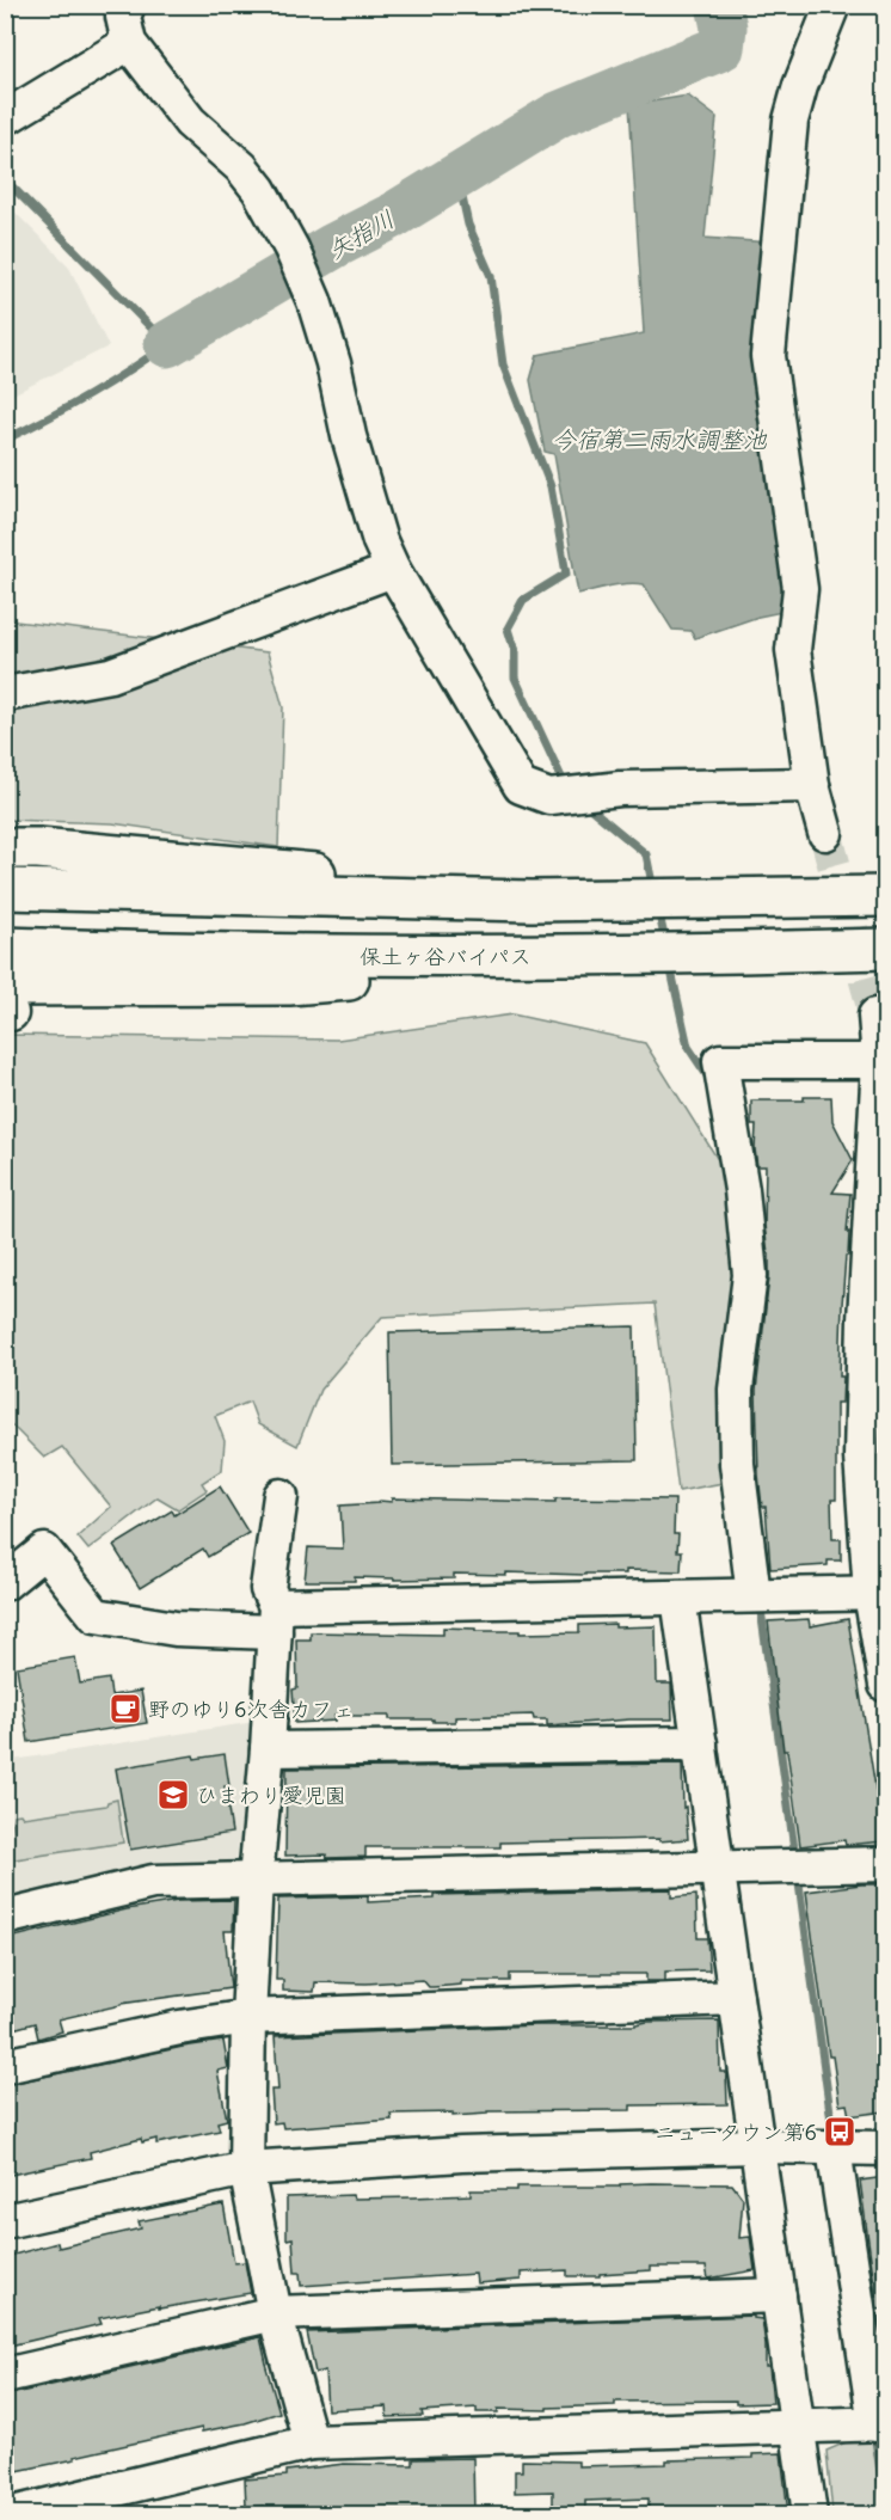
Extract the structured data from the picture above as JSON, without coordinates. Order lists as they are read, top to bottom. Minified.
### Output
{"streets":{"highway":["保土ヶ谷バイパス"]},"water":["矢指川","今宿第二雨水調整池"],"places":{"cafe":["野のゆり6次舎カフェ"],"school or university":["ひまわり愛児園"],"bus stop":["ニュータウン第6"]}}
